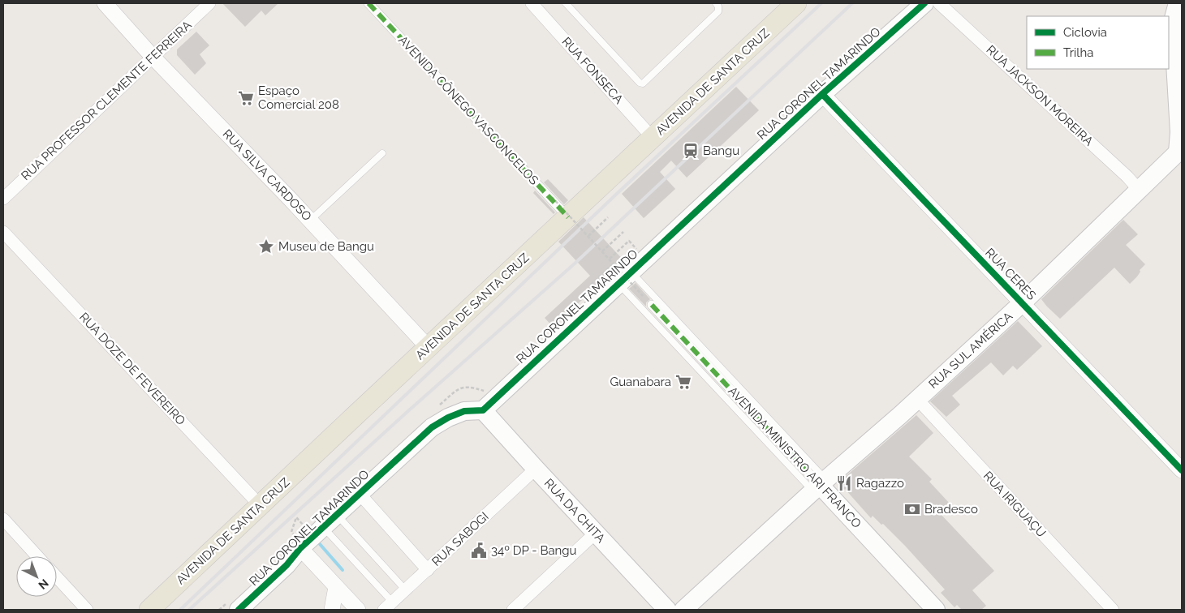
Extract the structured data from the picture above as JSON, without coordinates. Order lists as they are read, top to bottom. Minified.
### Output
{"streets":{"main road":["AVENIDA DE SANTA CRUZ","RUA CORONEL TAMARINDO","RUA SUL AMÉRICA","AVENIDA MINISTRO ARI FRANCO","RUA DA CHITA"],"street":["RUA FONSECA","RUA JACKSON MOREIRA","RUA PROFESSOR CLEMENTE FERREIRA","AVENIDA CÔNEGO VASCONCELOS","RUA SILVA CARDOSO","RUA CERES","RUA DOZE DE FEVEREIRO","RUA IRIGUAÇU","RUA SABOGI"]},"crossings":[["RUA FONSECA","AVENIDA DE SANTA CRUZ"],["AVENIDA DE SANTA CRUZ","AVENIDA CÔNEGO VASCONCELOS"],["AVENIDA DE SANTA CRUZ","RUA SILVA CARDOSO"],["AVENIDA DE SANTA CRUZ","RUA DOZE DE FEVEREIRO"],["RUA CORONEL TAMARINDO","RUA CERES"],["RUA CORONEL TAMARINDO","RUA DA CHITA"],["RUA JACKSON MOREIRA","RUA SUL AMÉRICA"],["RUA PROFESSOR CLEMENTE FERREIRA","RUA SILVA CARDOSO"],["RUA CERES","RUA SUL AMÉRICA"],["RUA SUL AMÉRICA","AVENIDA MINISTRO ARI FRANCO"],["RUA SUL AMÉRICA","RUA IRIGUAÇU"],["RUA DA CHITA","RUA SABOGI"]],"places":{"supermarket":["Espaço Comercial 208","Guanabara"],"station":["Bangu"],"place":["Museu de Bangu"],"restaurant":["Ragazzo"],"bank":["Bradesco"],"public building":["34º DP - Bangu"]},"legend":["Ciclovia","Trilha"],"north":"bottom right"}
